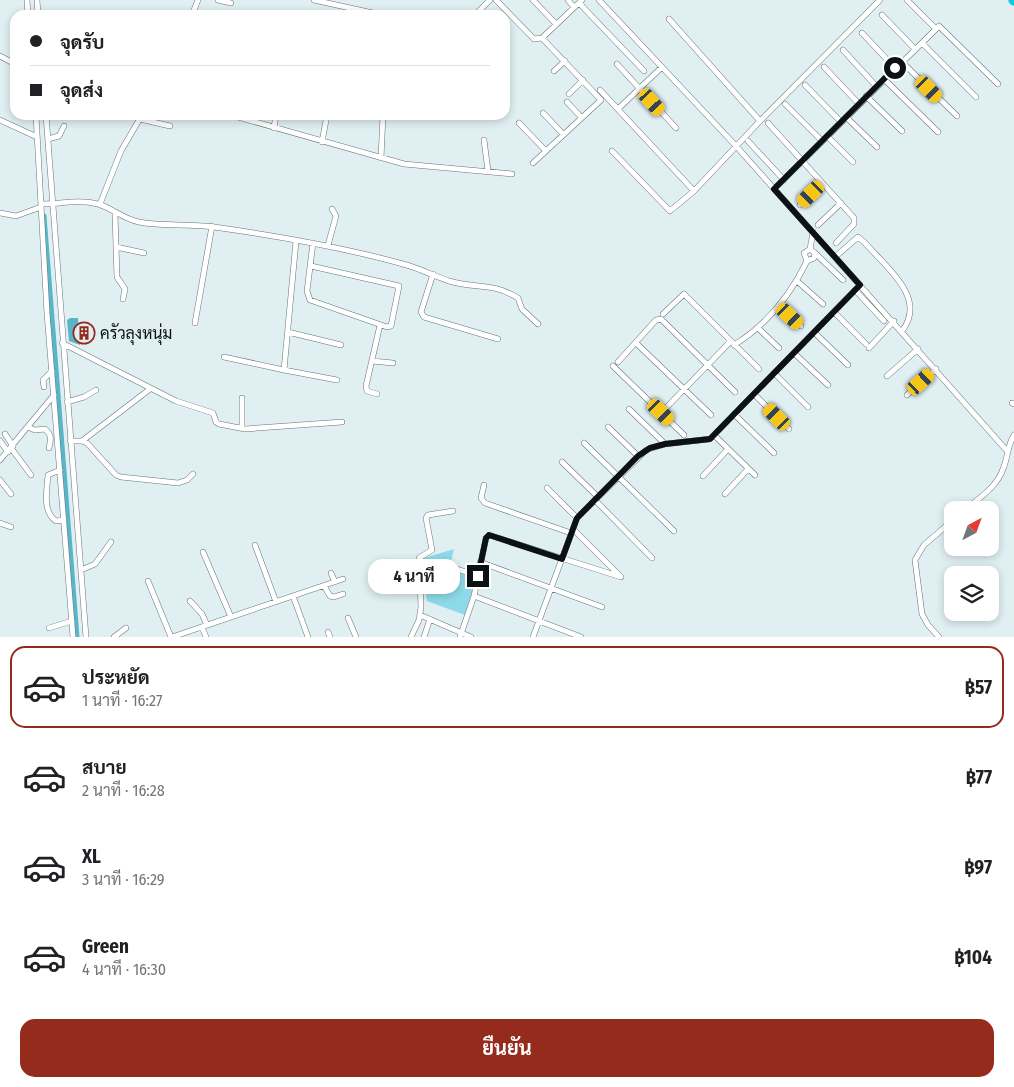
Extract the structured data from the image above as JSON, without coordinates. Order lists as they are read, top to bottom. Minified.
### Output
{"places":{"building":["ครัวลุงหนุ่ม"]},"north":"top right","page":{"banner":["จุดรับ","จุดส่ง"],"bubble":"4 นาที","list":[{"name":"ประหยัด","note":"1 นาที · 16:27","value":"฿57"},{"name":"สบาย","note":"2 นาที · 16:28","value":"฿77"},{"name":"XL","note":"3 นาที · 16:29","value":"฿97"},{"name":"Green","note":"4 นาที · 16:30","value":"฿104"}],"buttons":"ยืนยัน"}}
